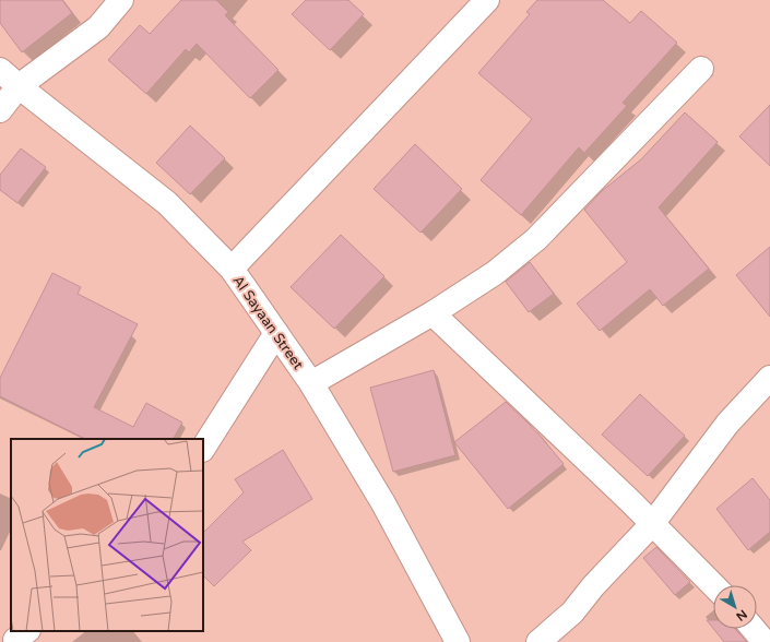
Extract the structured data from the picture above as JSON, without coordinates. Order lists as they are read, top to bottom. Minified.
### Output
{"streets":{"street":["Al Sayaan Street"]},"north":"bottom right"}
